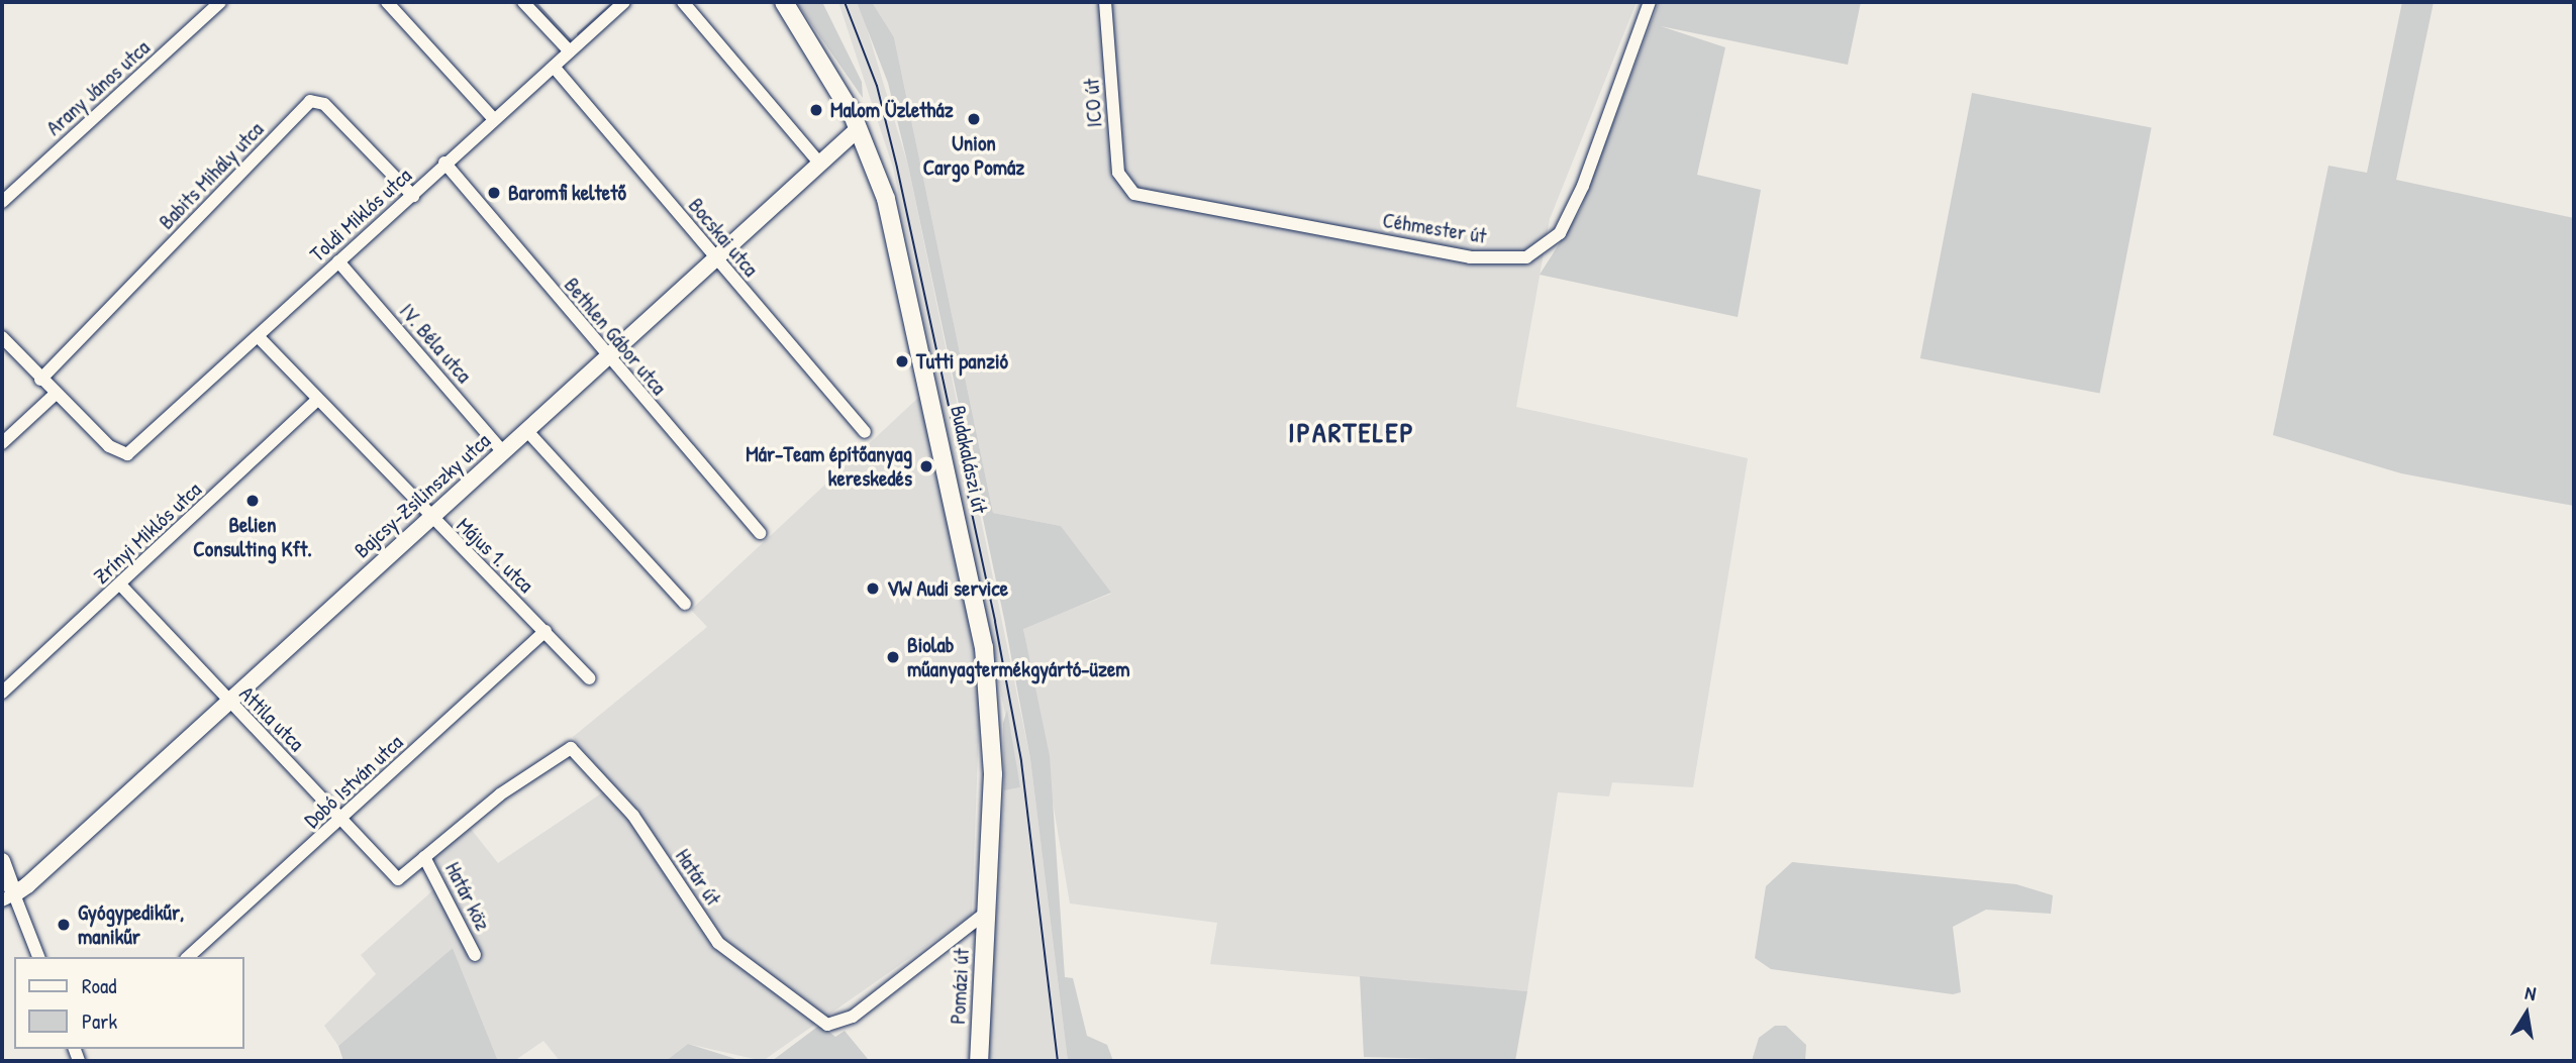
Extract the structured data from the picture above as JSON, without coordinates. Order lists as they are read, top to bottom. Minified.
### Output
{"streets":{"main road":["Budakalászi út","Pomázi út"],"street":["Arany János utca","ICO út","Babits Mihály utca","Toldi Miklós utca","Céhmester út","Bocskai utca","Bethlen Gábor utca","IV. Béla utca","Bajcsy-Zsilinszky utca","Zrínyi Miklós utca","Május 1. utca","Attila utca","Dobó István utca","Határ út","Határ köz"]},"crossings":[["ICO út","Céhmester út"],["Babits Mihály utca","Toldi Miklós utca"],["Toldi Miklós utca","Bocskai utca"],["Toldi Miklós utca","Bethlen Gábor utca"],["Toldi Miklós utca","IV. Béla utca"],["Toldi Miklós utca","Május 1. utca"],["Bocskai utca","Bajcsy-Zsilinszky utca"],["Bethlen Gábor utca","Bajcsy-Zsilinszky utca"],["IV. Béla utca","Bajcsy-Zsilinszky utca"],["Budakalászi út","Bajcsy-Zsilinszky utca"],["Budakalászi út","Határ út"],["Budakalászi út","Pomázi út"],["Bajcsy-Zsilinszky utca","Május 1. utca"],["Bajcsy-Zsilinszky utca","Attila utca"],["Zrínyi Miklós utca","Május 1. utca"],["Zrínyi Miklós utca","Attila utca"],["Május 1. utca","Dobó István utca"],["Attila utca","Dobó István utca"],["Attila utca","Határ út"],["Határ út","Határ köz"],["Határ út","Pomázi út"]],"districts":["IPARTELEP"],"places":["Malom Üzletház","Union Cargo Pomáz","Baromfi keltető","Tutti panzió","Már-Team építőanyag kereskedés","Belien Consulting Kft.","VW Audi service","Biolab műanyagtermékgyártó-üzem","Gyógypedikűr, manikűr"],"legend":["Road","Park"],"north":"top"}
